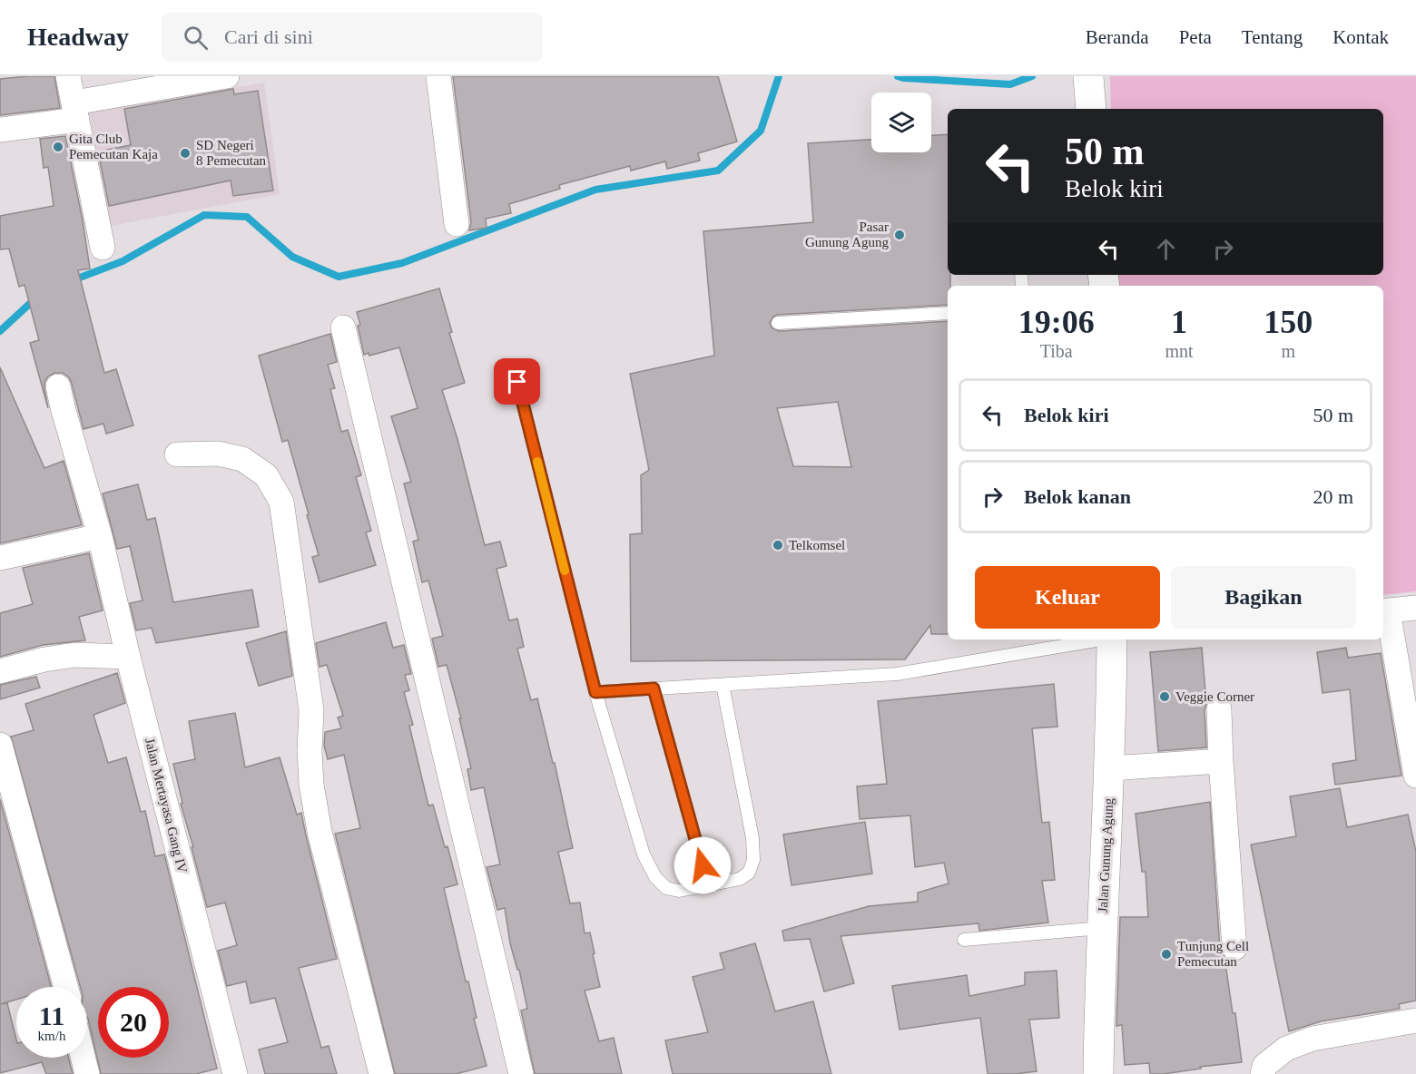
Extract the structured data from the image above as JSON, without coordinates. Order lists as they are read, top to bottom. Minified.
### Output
{"streets":{"main road":["Jalan Gunung Agung"],"street":["Jalan Mertayasa Gang IV"]},"places":["Gita Club Pemecutan Kaja","SD Negeri 8 Pemecutan","Pasar Gunung Agung","Telkomsel","Veggie Corner","Tunjung Cell Pemecutan"],"page":{"header":"Headway","search":"Cari di sini","nav":["Beranda","Peta","Tentang","Kontak"],"turn":["50 m","Belok kiri"],"eta":["19:06","Tiba","1","mnt","150","m"],"list":[{"name":"Belok kiri","value":"50 m"},{"name":"Belok kanan","value":"20 m"}],"buttons":["Keluar","Bagikan"],"speed":"11 km/h","limit":"20"}}
